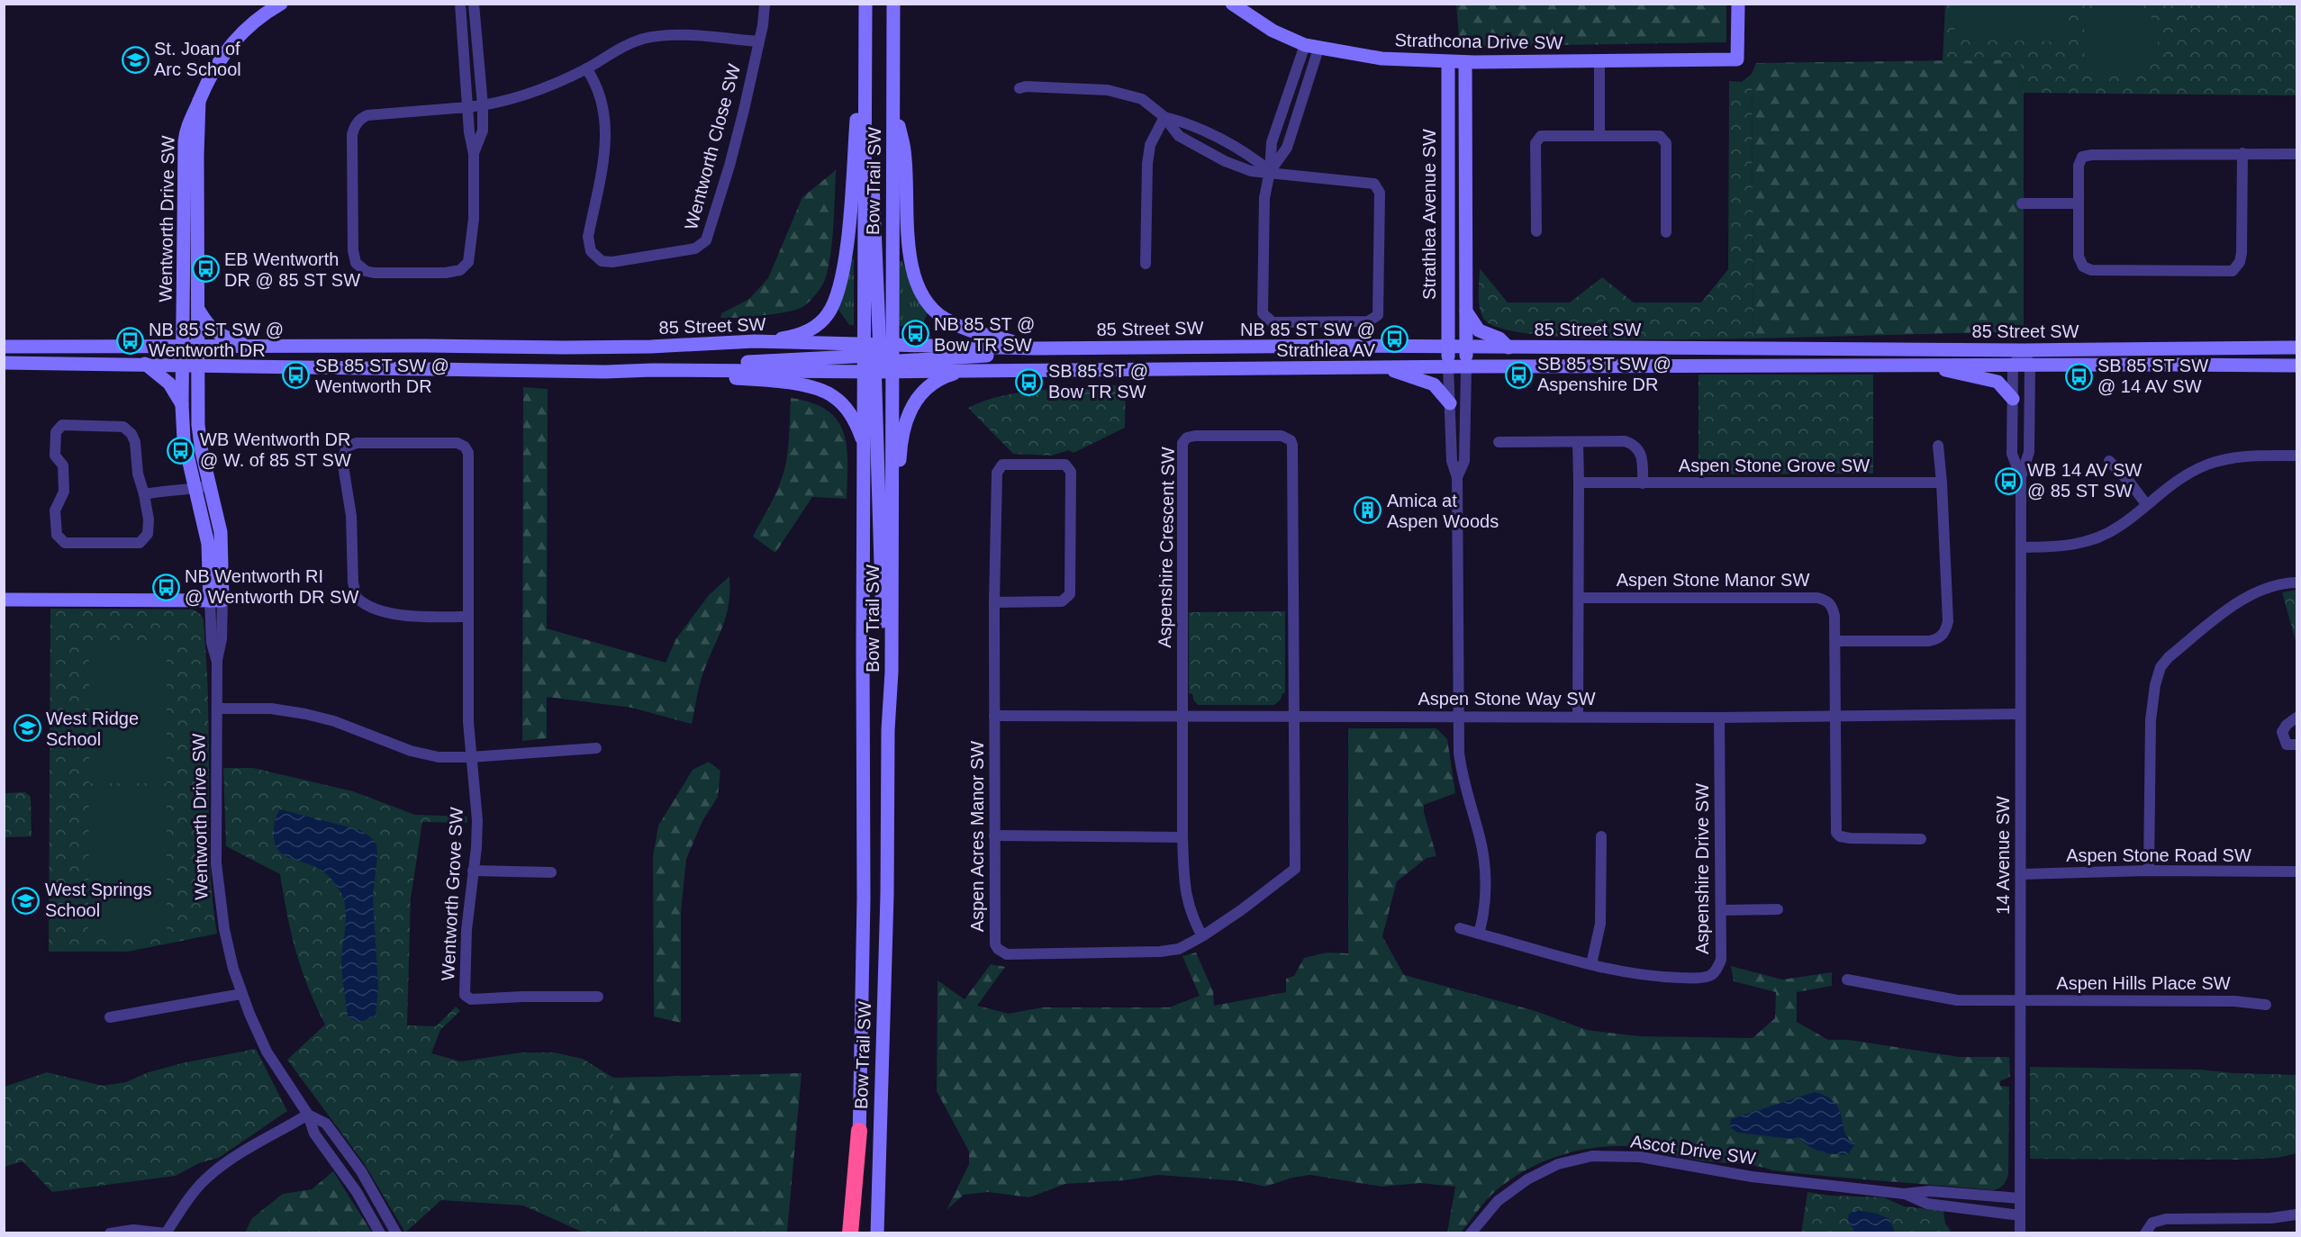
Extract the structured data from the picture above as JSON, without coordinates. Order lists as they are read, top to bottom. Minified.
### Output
{"streets":{"main road":["Strathcona Drive SW","Bow Trail SW","Strathlea Avenue SW","Wentworth Drive SW","85 Street SW"],"street":["Wentworth Close SW","Aspen Stone Grove SW","Aspenshire Crescent SW","Aspen Stone Manor SW","Aspen Stone Way SW","Aspen Acres Manor SW","14 Avenue SW","Aspen Stone Road SW","Aspenshire Drive SW","Wentworth Grove SW","Aspen Hills Place SW","Ascot Drive SW"]},"crossings":[["Strathcona Drive SW","Strathlea Avenue SW"],["Bow Trail SW","85 Street SW"],["Strathlea Avenue SW","85 Street SW"],["Wentworth Drive SW","85 Street SW"],["85 Street SW","14 Avenue SW"],["Aspenshire Crescent SW","Aspen Stone Way SW"],["Aspenshire Crescent SW","Aspen Acres Manor SW"],["Aspen Stone Manor SW","Aspen Stone Way SW"],["Aspen Stone Way SW","Aspen Acres Manor SW"],["Aspen Stone Way SW","14 Avenue SW"],["Aspen Stone Way SW","Aspenshire Drive SW"],["14 Avenue SW","Aspen Stone Road SW"],["14 Avenue SW","Aspen Hills Place SW"],["14 Avenue SW","Ascot Drive SW"]],"places":{"school or university":["St. Joan of Arc School","West Ridge School","West Springs School"],"bus stop":["EB Wentworth DR @ 85 ST SW","NB 85 ST @ Bow TR SW","NB 85 ST SW @ Strathlea AV","NB 85 ST SW @ Wentworth DR","SB 85 ST SW @ Aspenshire DR","SB 85 ST SW @ Wentworth DR","SB 85 ST SW @ 14 AV SW","SB 85 ST @ Bow TR SW","WB Wentworth DR @ W. of 85 ST SW","WB 14 AV SW @ 85 ST SW","NB Wentworth RI @ Wentworth DR SW"],"building":["Amica at Aspen Woods"]}}
